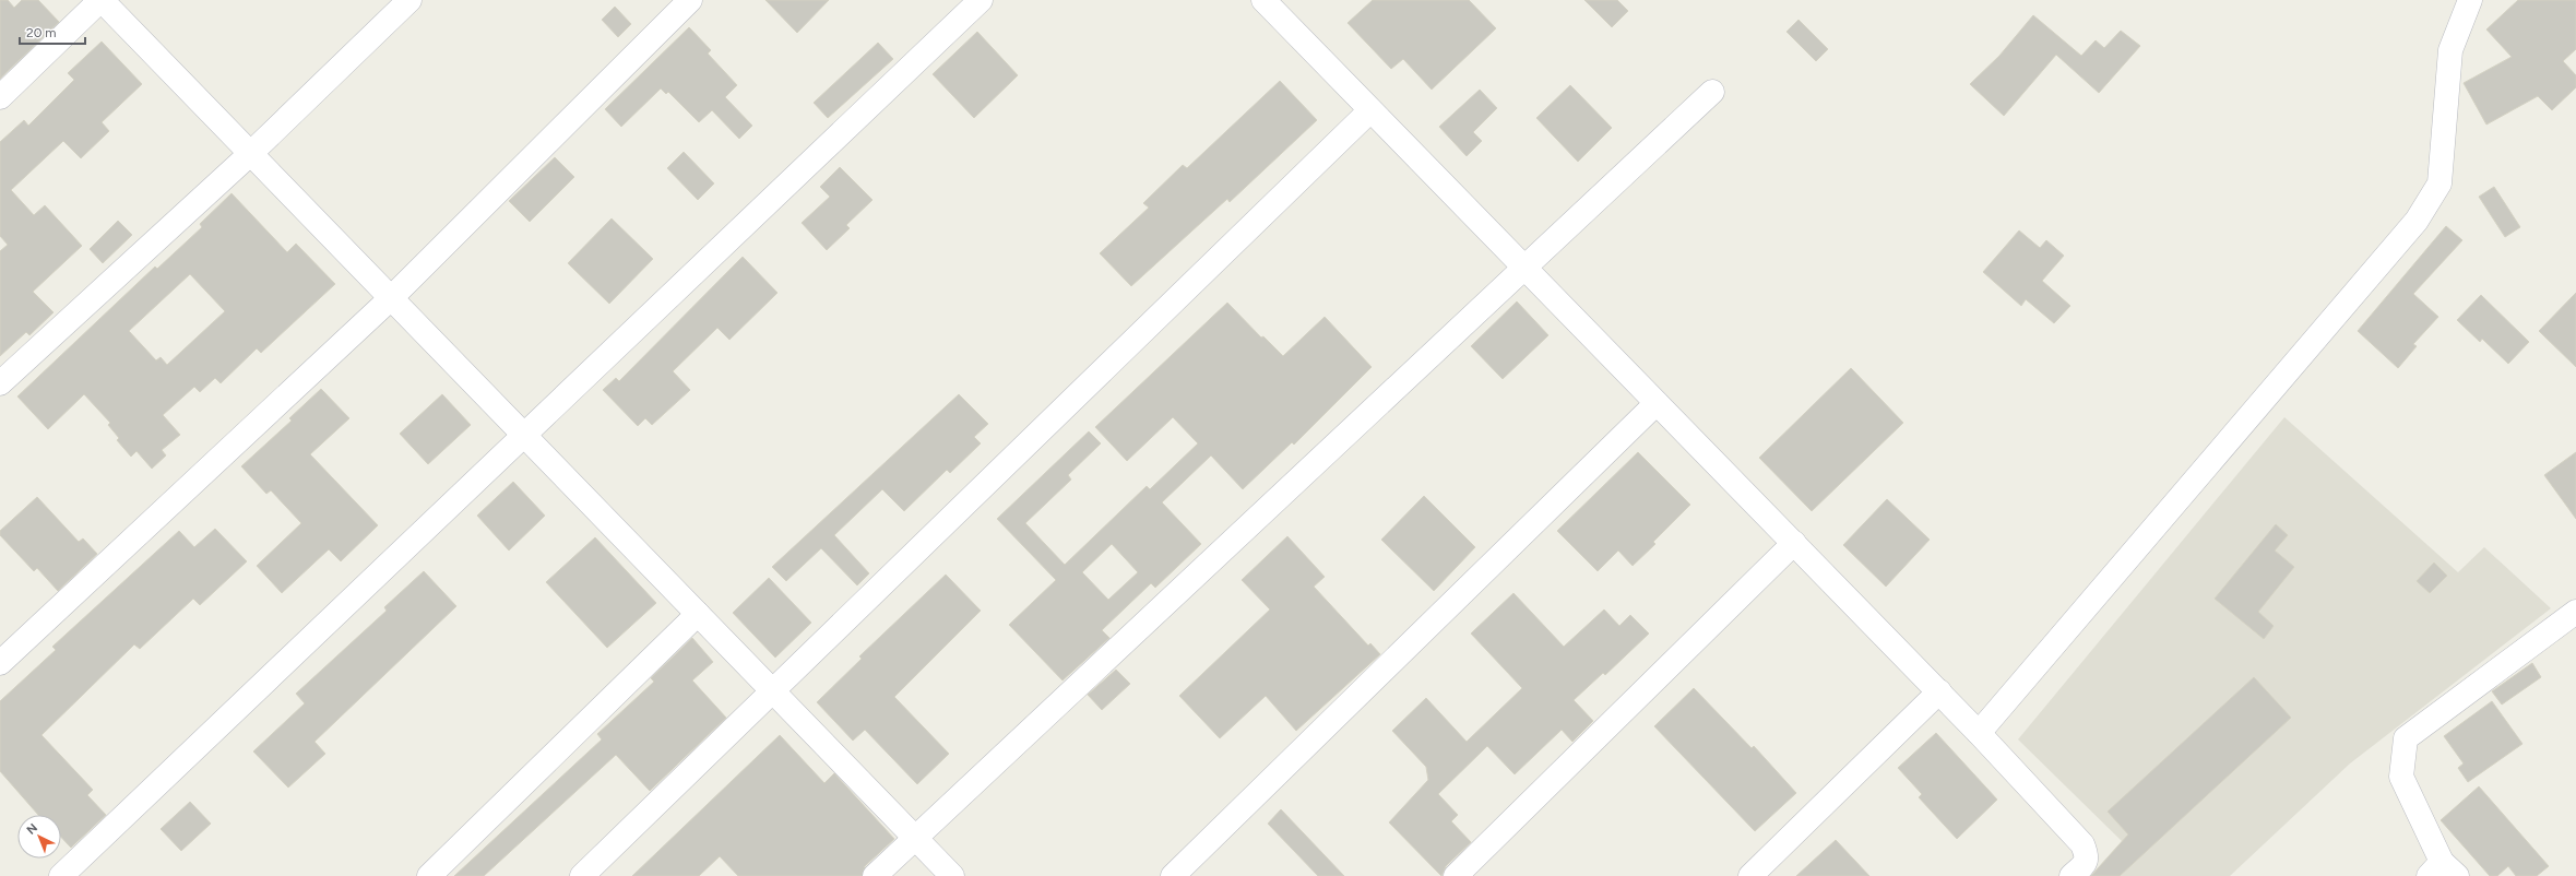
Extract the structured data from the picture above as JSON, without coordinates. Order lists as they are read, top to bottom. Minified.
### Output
{"scale_bar":"20 m","north":"top left"}
